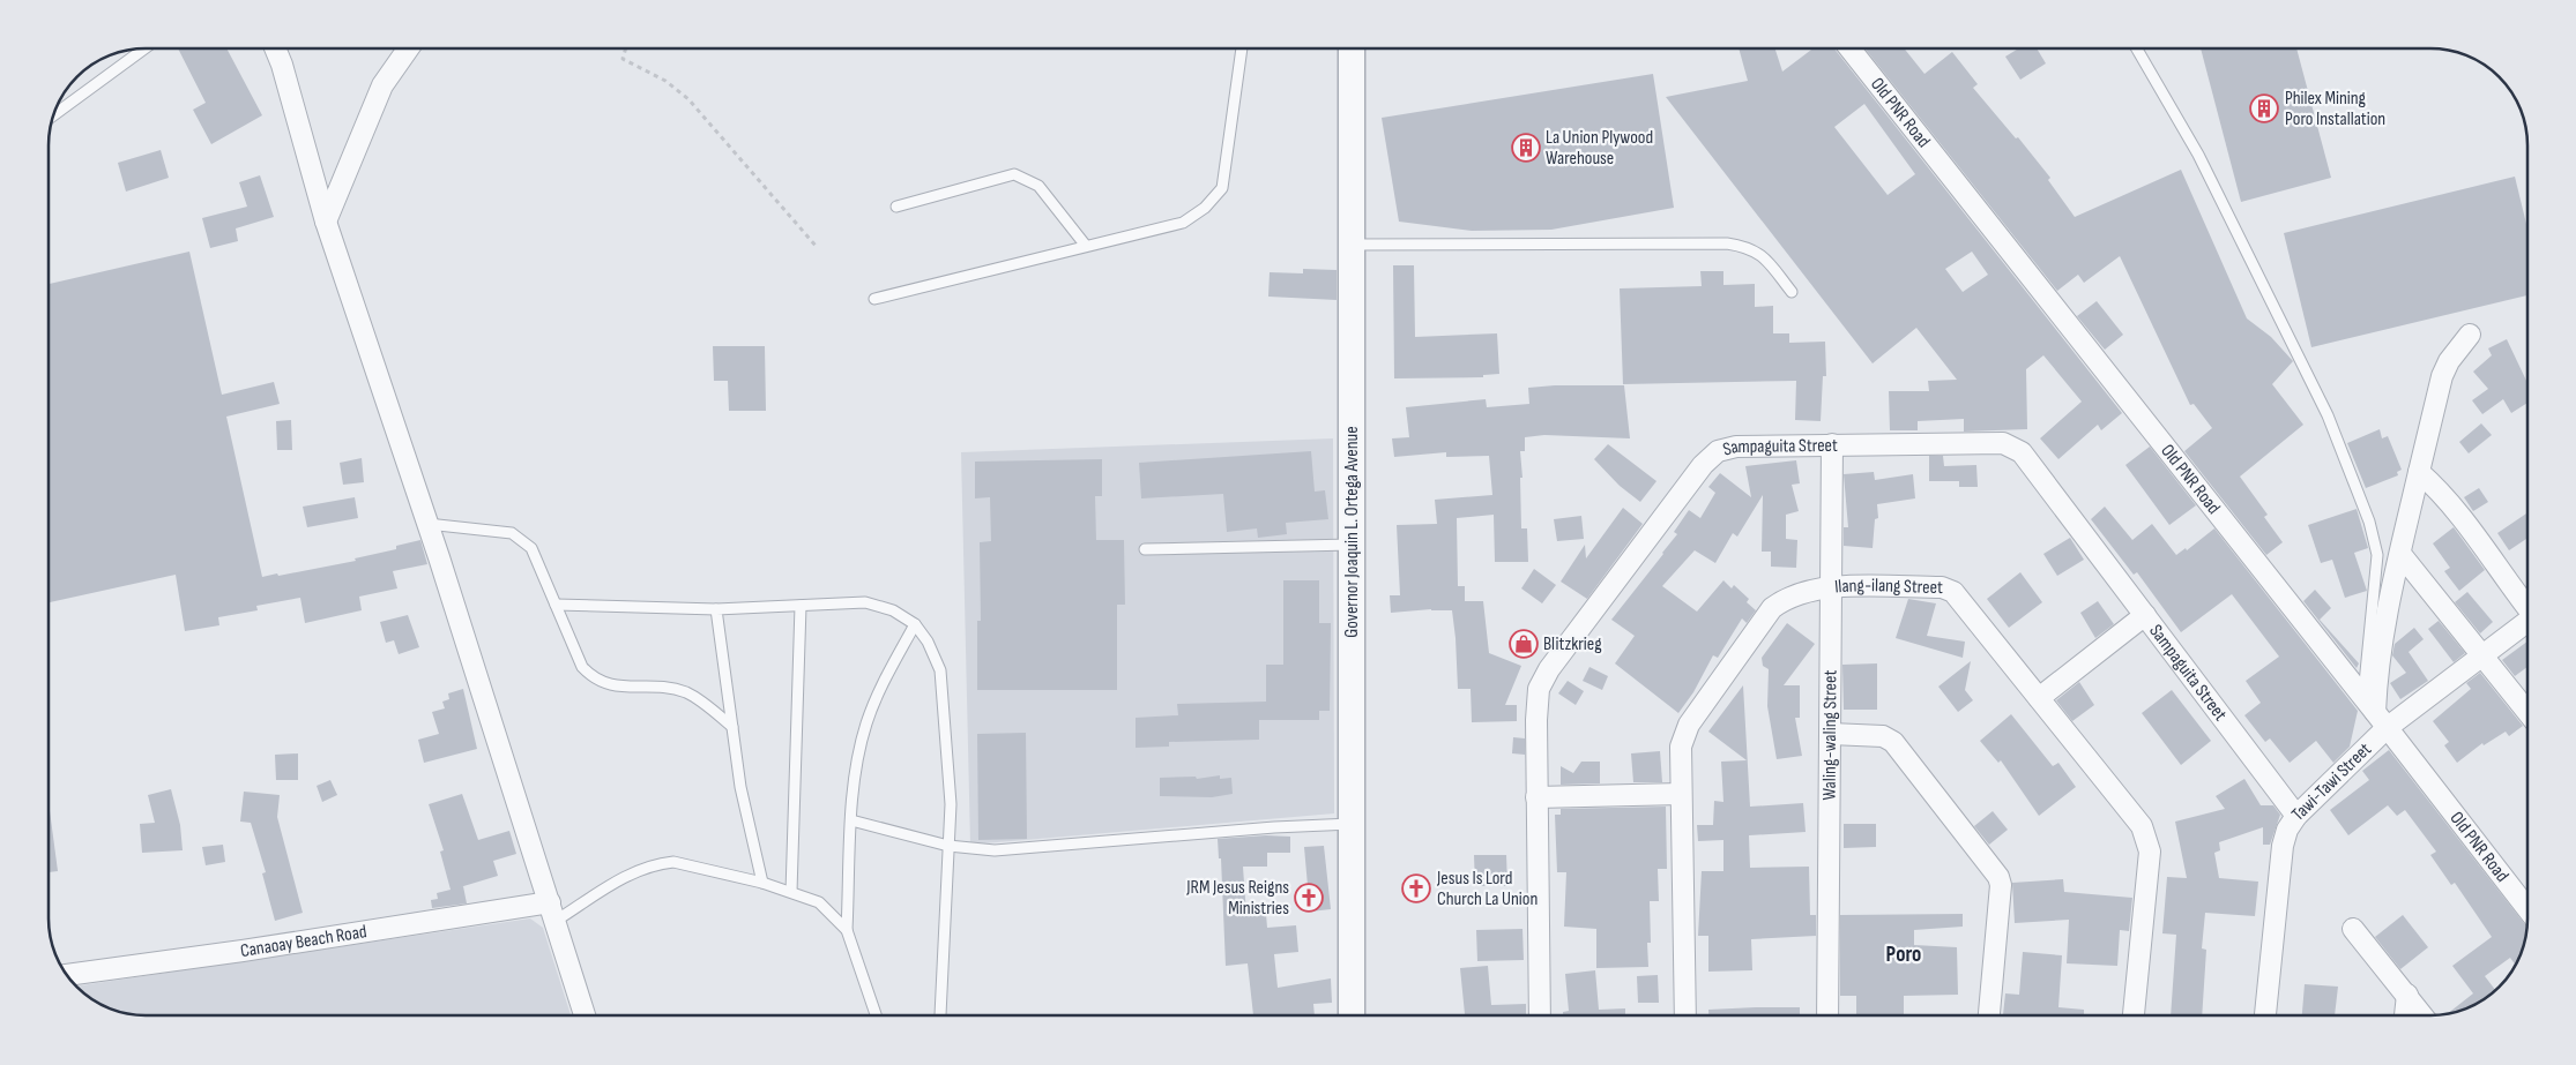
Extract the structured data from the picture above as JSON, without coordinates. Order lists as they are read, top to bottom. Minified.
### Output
{"streets":{"street":["Old PNR Road","Sampaguita Street","Governor Joaquin L. Ortega Avenue","Ilang-ilang Street","Waling-waling Street","Tawi-Tawi Street","Canaoay Beach Road"]},"crossings":[["Old PNR Road","Tawi-Tawi Street"],["Sampaguita Street","Waling-waling Street"],["Sampaguita Street","Tawi-Tawi Street"],["Ilang-ilang Street","Waling-waling Street"]],"districts":["Poro"],"places":{"building":["Philex Mining Poro Installation","La Union Plywood Warehouse"],"shop":["Blitzkrieg"],"church":["Jesus Is Lord Church La Union","JRM Jesus Reigns Ministries"]}}
